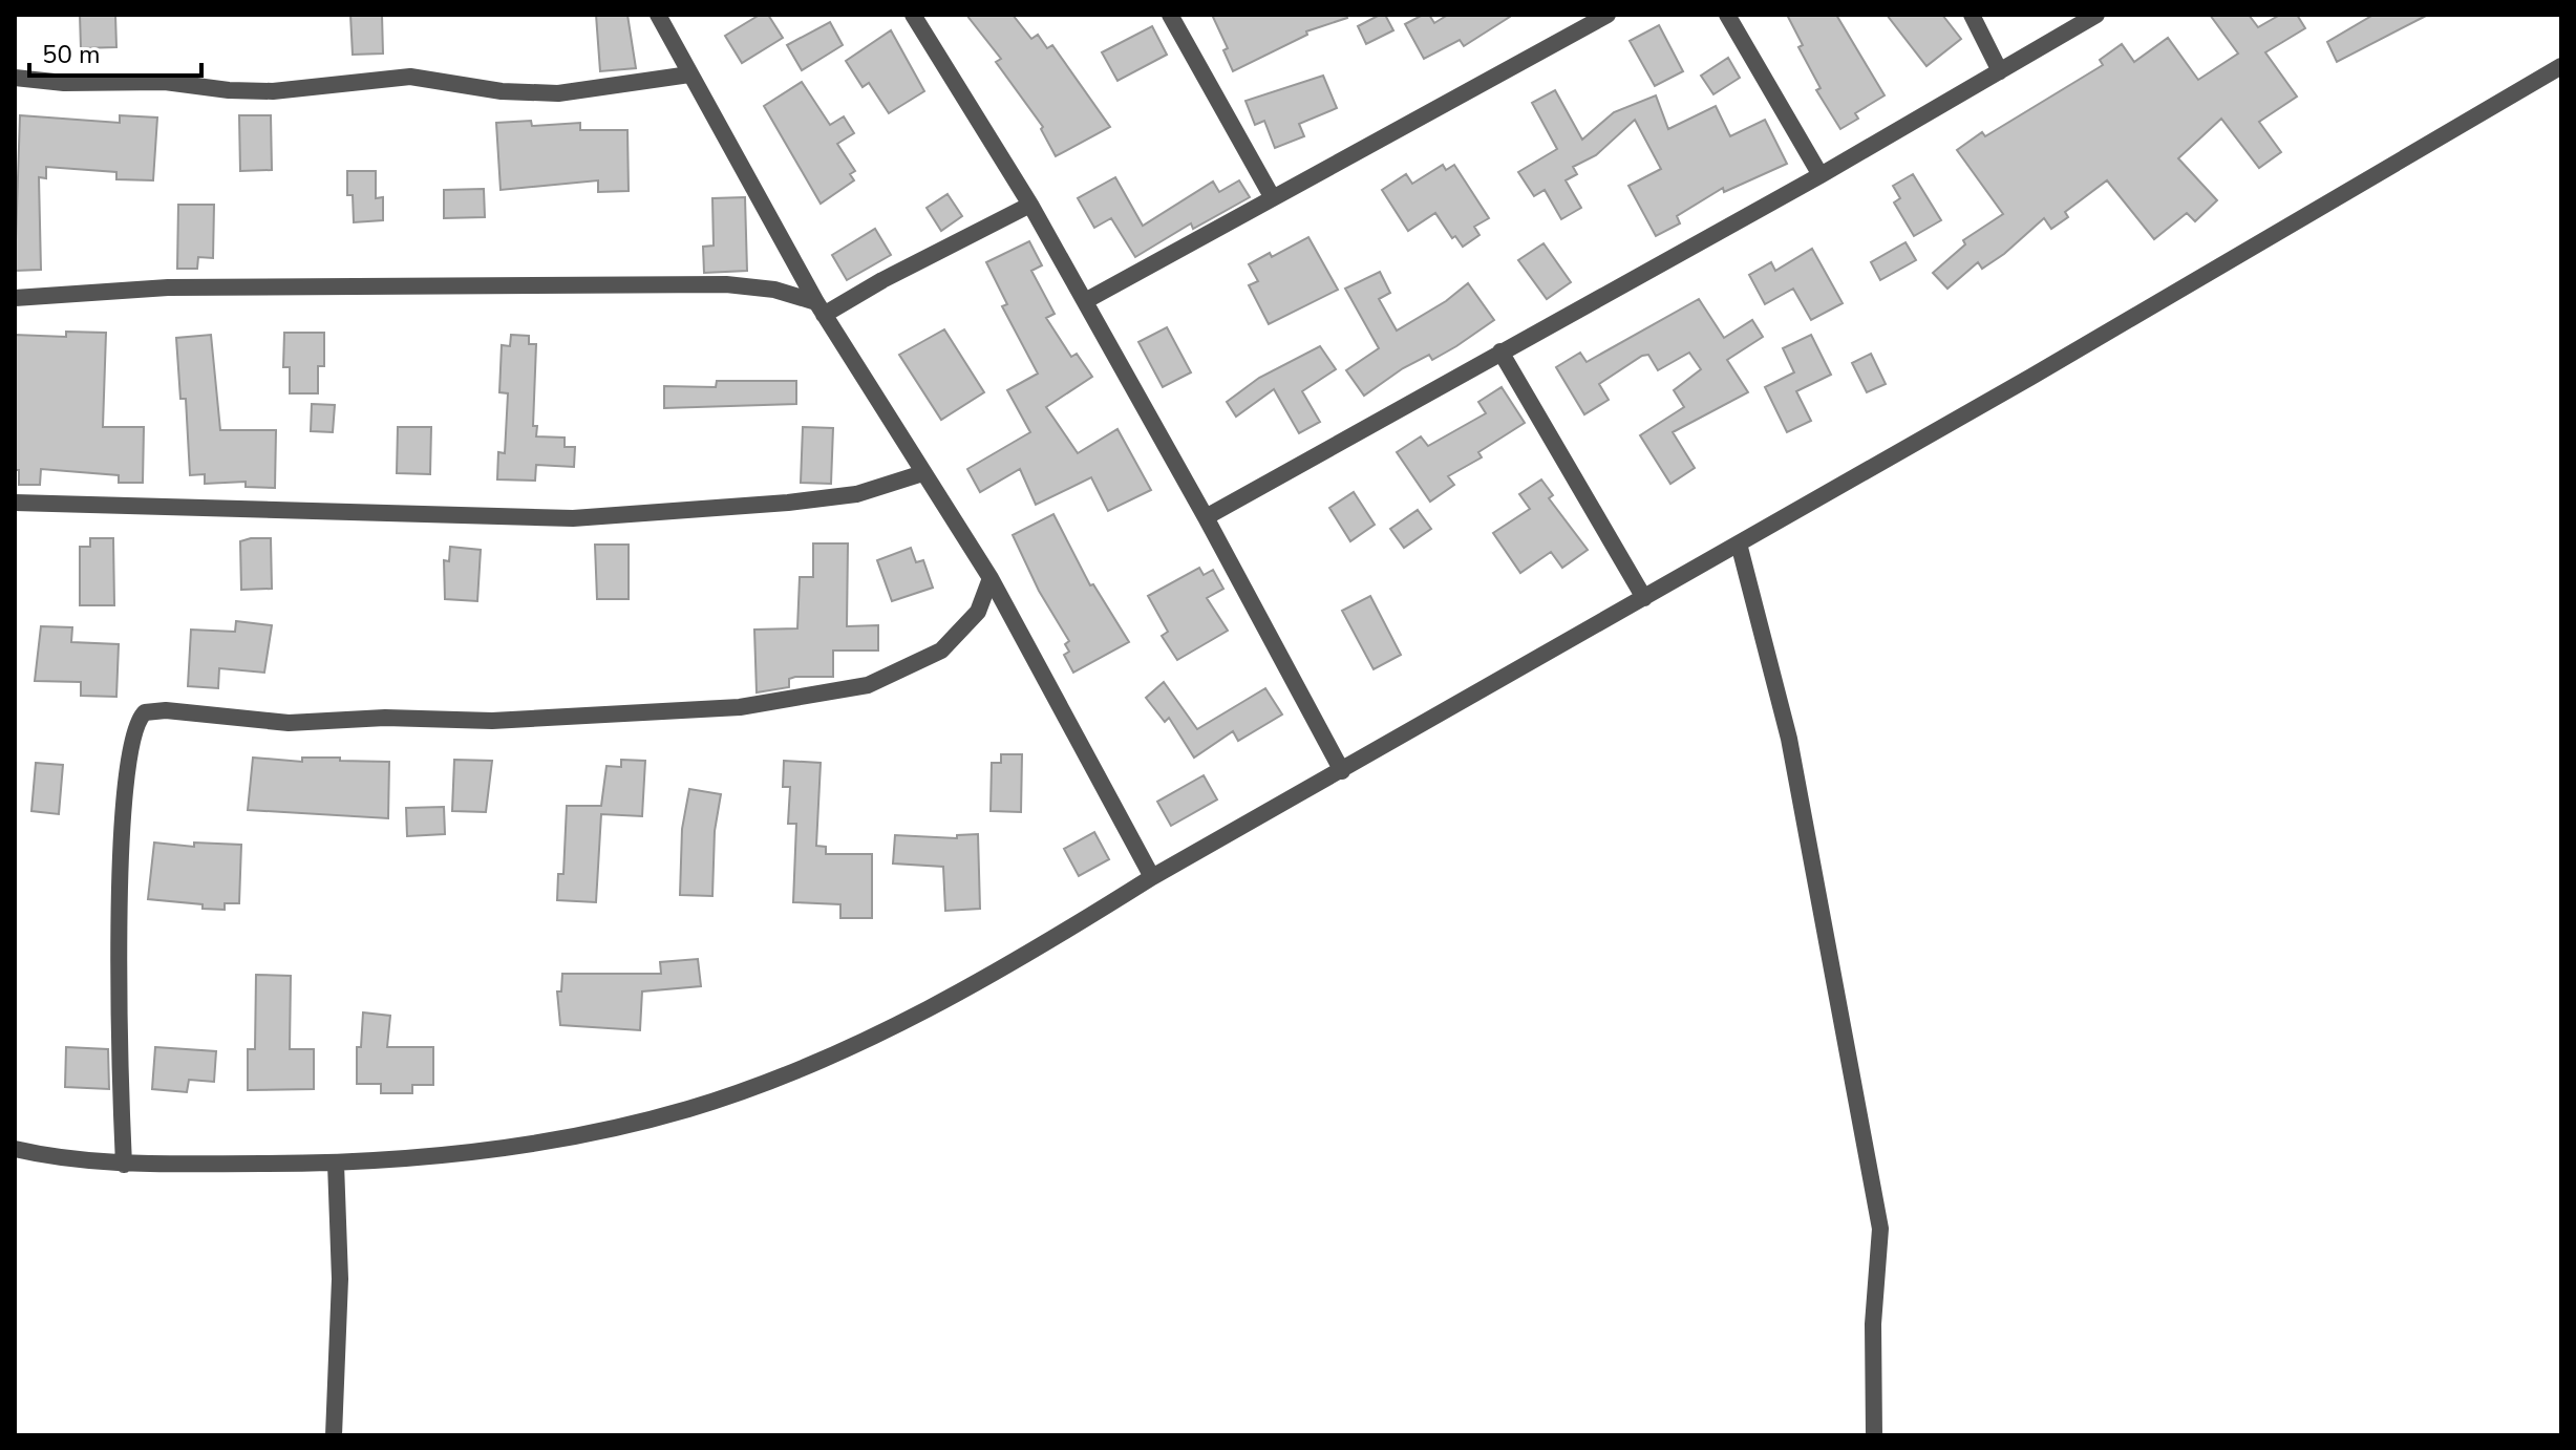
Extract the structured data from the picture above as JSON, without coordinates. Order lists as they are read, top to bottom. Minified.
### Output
{"scale_bar":"50 m"}
